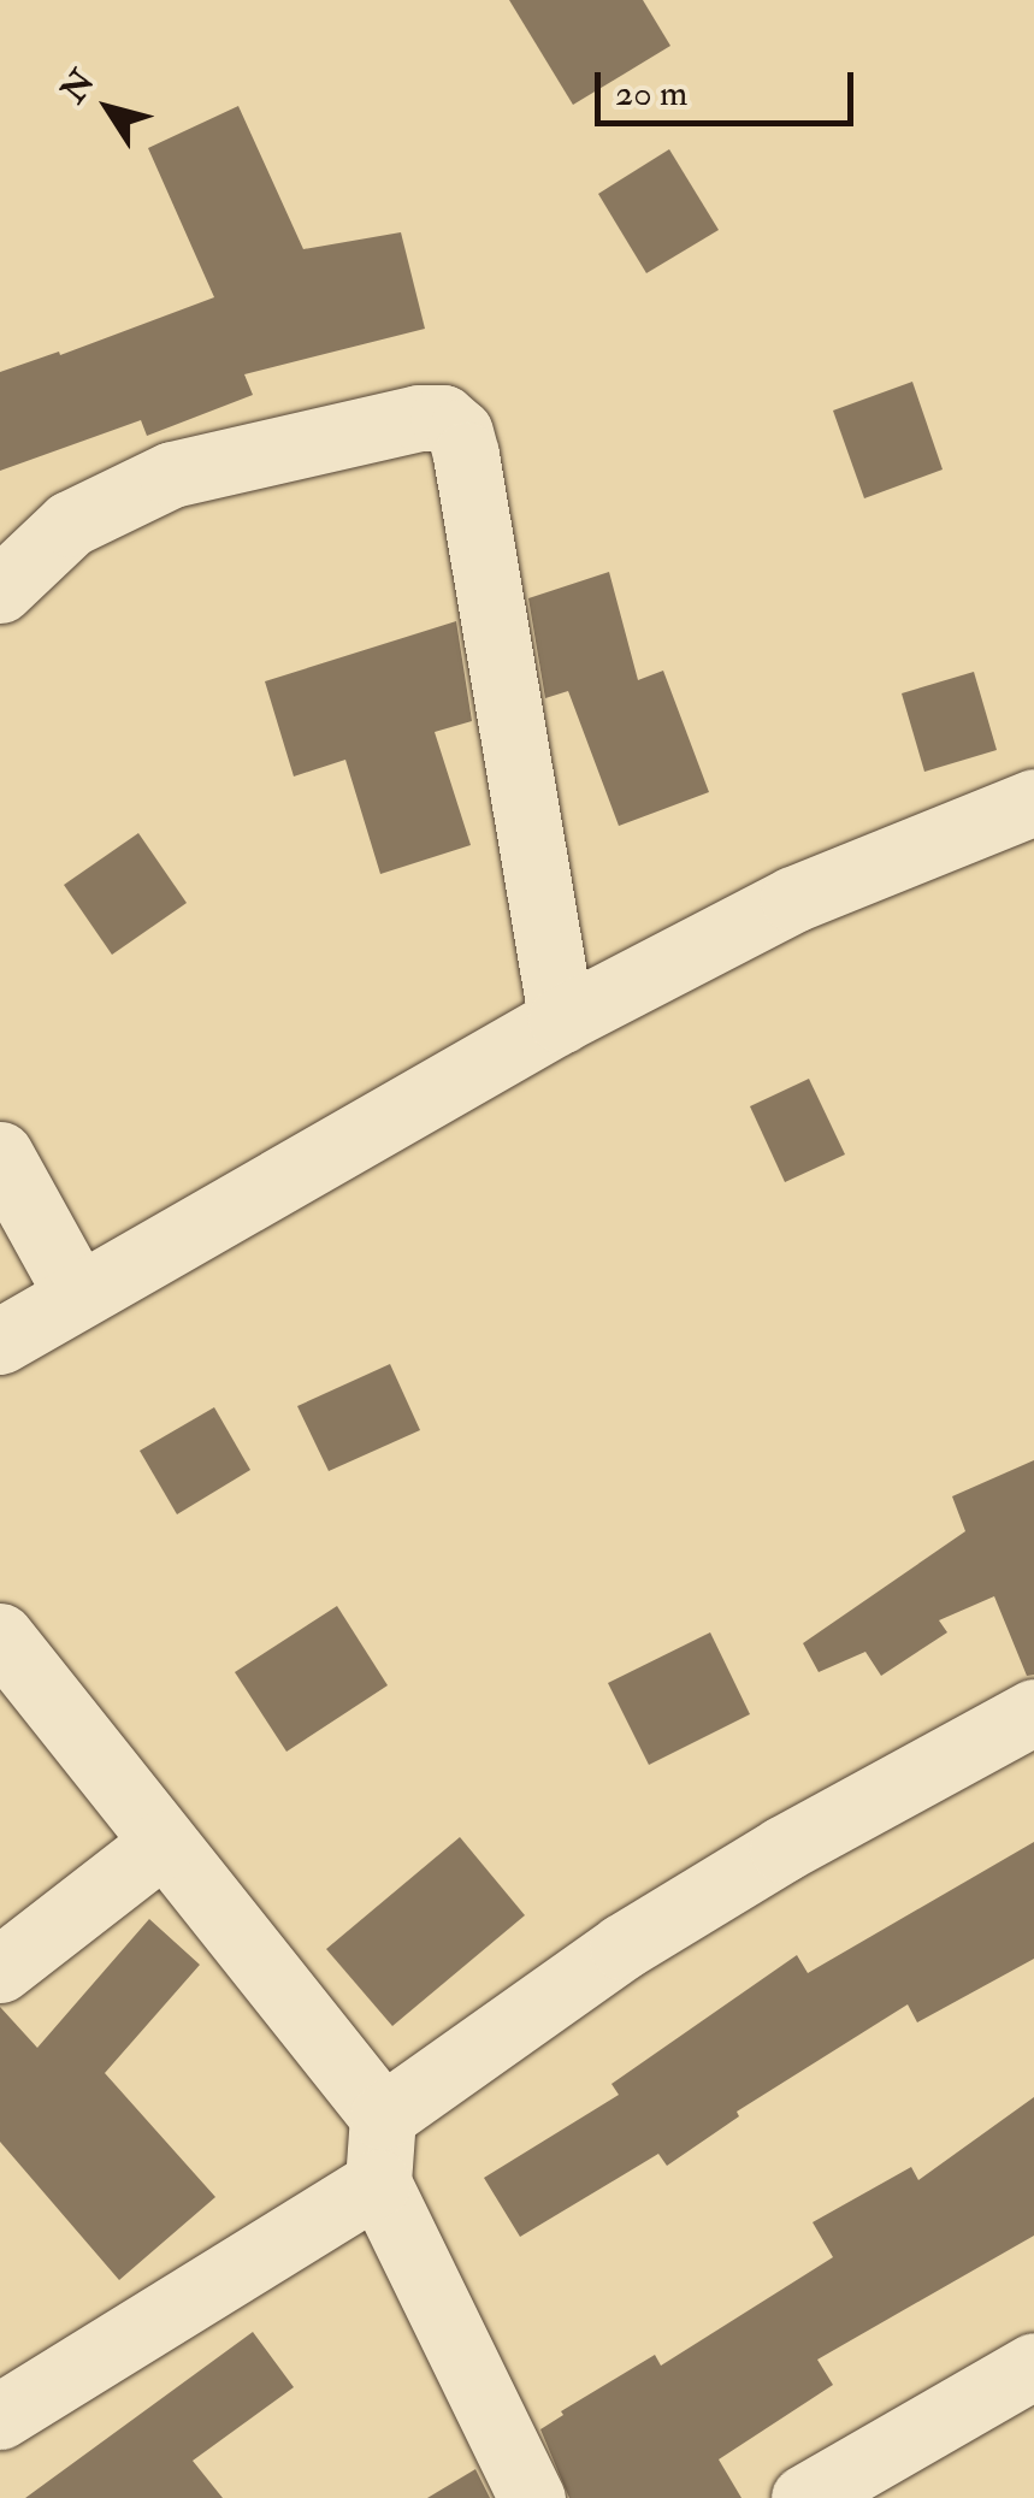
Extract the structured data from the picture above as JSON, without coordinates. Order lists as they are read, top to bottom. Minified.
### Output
{"scale_bar":"20 m","north":"top left"}
